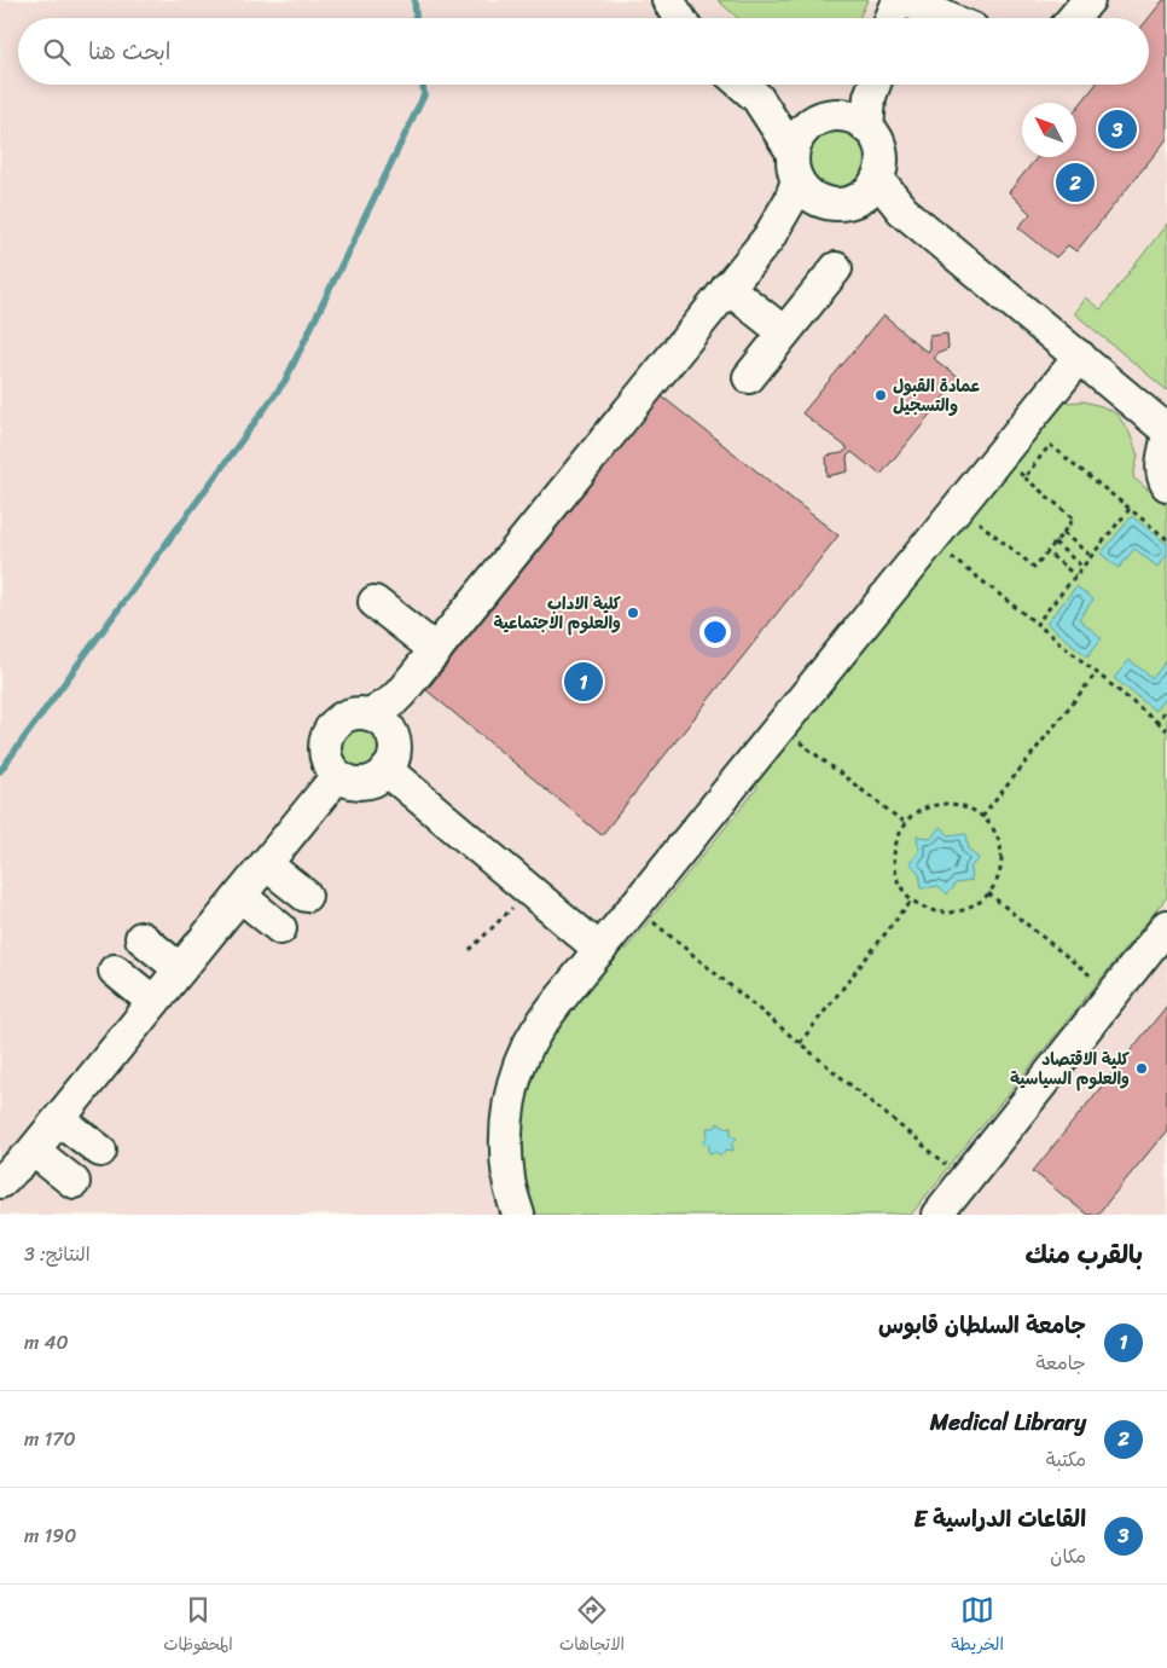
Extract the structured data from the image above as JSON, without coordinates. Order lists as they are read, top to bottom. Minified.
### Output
{"places":["عمادة القبول والتسجيل","كلية الاداب والعلوم الاجتماعية","كلية الاقتصاد والعلوم السياسية"],"north":"top left","page":{"search":"ابحث هنا","pins":["3","2","1"],"heading":["بالقرب منك","النتائج: 3"],"list":[{"mark":"1","name":"جامعة السلطان قابوس","note":"جامعة","value":"40 m"},{"mark":"2","name":"Medical Library","note":"مكتبة","value":"170 m"},{"mark":"3","name":"القاعات الدراسية E","note":"مكان","value":"190 m"}],"nav":["الخريطة","الاتجاهات","المحفوظات"]}}
